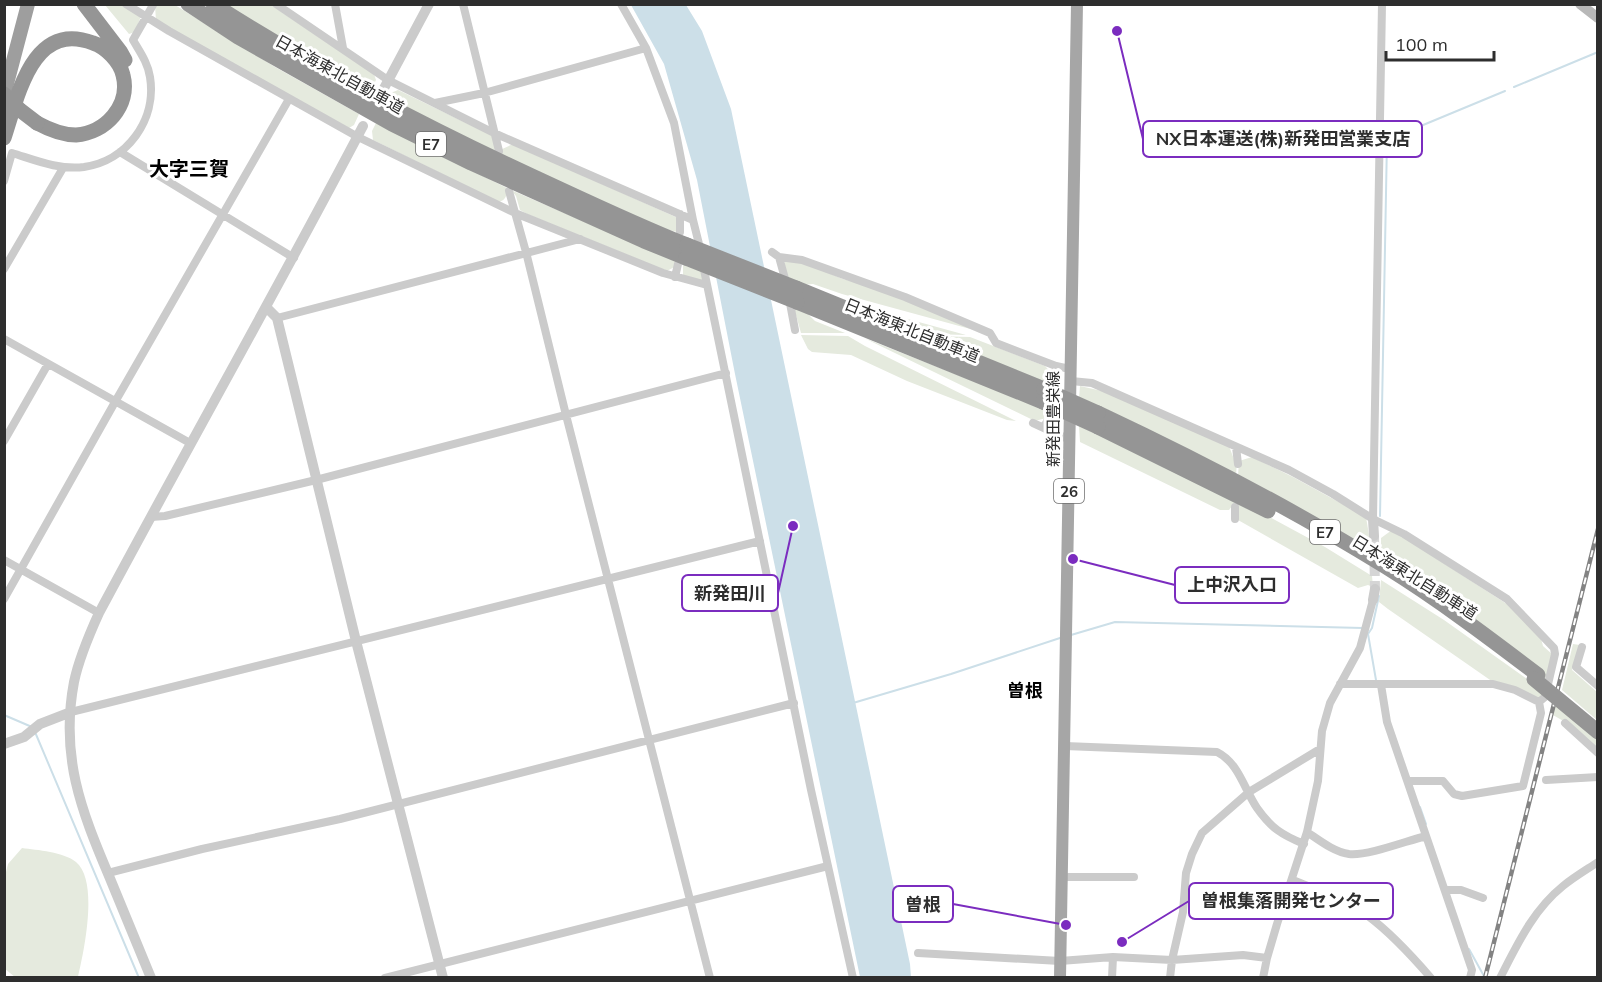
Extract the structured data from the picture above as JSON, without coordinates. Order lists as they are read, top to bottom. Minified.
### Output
{"streets":{"highway":["日本海東北自動車道","E7"],"main road":["新発田豊栄線","26"]},"districts":["大字三賀","曽根"],"places":["NX日本運送(株)新発田営業支店","新発田川","上中沢入口","曽根","曽根集落開発センター"],"scale_bar":"100 m"}
